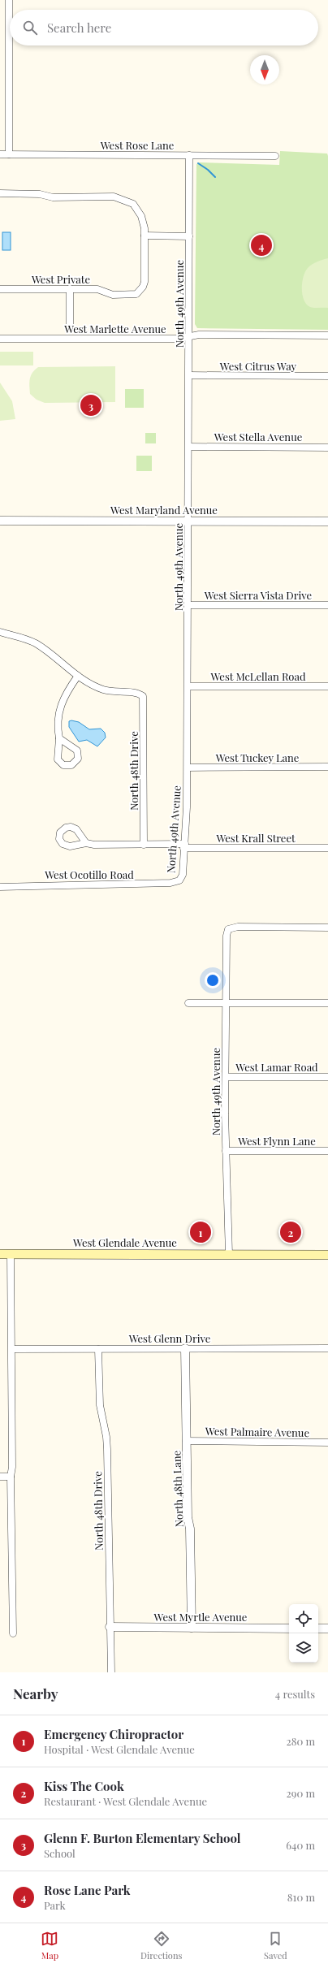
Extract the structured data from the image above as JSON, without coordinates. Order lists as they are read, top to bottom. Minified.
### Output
{"streets":{"main road":["West Glendale Avenue"],"street":["West Rose Lane","West Private","North 49th Avenue","West Marlette Avenue","West Citrus Way","West Stella Avenue","West Maryland Avenue","West Sierra Vista Drive","West McLellan Road","West Tuckey Lane","North 48th Drive","West Krall Street","West Ocotillo Road","West Lamar Road","West Flynn Lane","West Glenn Drive","West Palmaire Avenue","North 48th Lane","West Myrtle Avenue"]},"crossings":[["West Rose Lane","North 49th Avenue"],["North 49th Avenue","West Marlette Avenue"],["North 49th Avenue","West Citrus Way"],["North 49th Avenue","West Stella Avenue"],["North 49th Avenue","West Maryland Avenue"],["North 49th Avenue","West Sierra Vista Drive"],["North 49th Avenue","West McLellan Road"],["North 49th Avenue","West Tuckey Lane"],["North 49th Avenue","West Krall Street"],["North 49th Avenue","West Ocotillo Road"],["North 49th Avenue","West Lamar Road"],["North 49th Avenue","West Flynn Lane"],["North 49th Avenue","West Glendale Avenue"],["North 48th Drive","West Krall Street"],["North 48th Drive","West Glenn Drive"],["North 48th Drive","West Myrtle Avenue"],["West Glenn Drive","North 48th Lane"],["West Palmaire Avenue","North 48th Lane"],["North 48th Lane","West Myrtle Avenue"]],"north":"bottom","page":{"search":"Search here","pins":["4","3","1","2"],"heading":["Nearby","4 results"],"list":[{"mark":"1","name":"Emergency Chiropractor","note":"Hospital · West Glendale Avenue","value":"280 m"},{"mark":"2","name":"Kiss The Cook","note":"Restaurant · West Glendale Avenue","value":"290 m"},{"mark":"3","name":"Glenn F. Burton Elementary School","note":"School","value":"640 m"},{"mark":"4","name":"Rose Lane Park","note":"Park","value":"810 m"}],"nav":["Map","Directions","Saved"]}}
